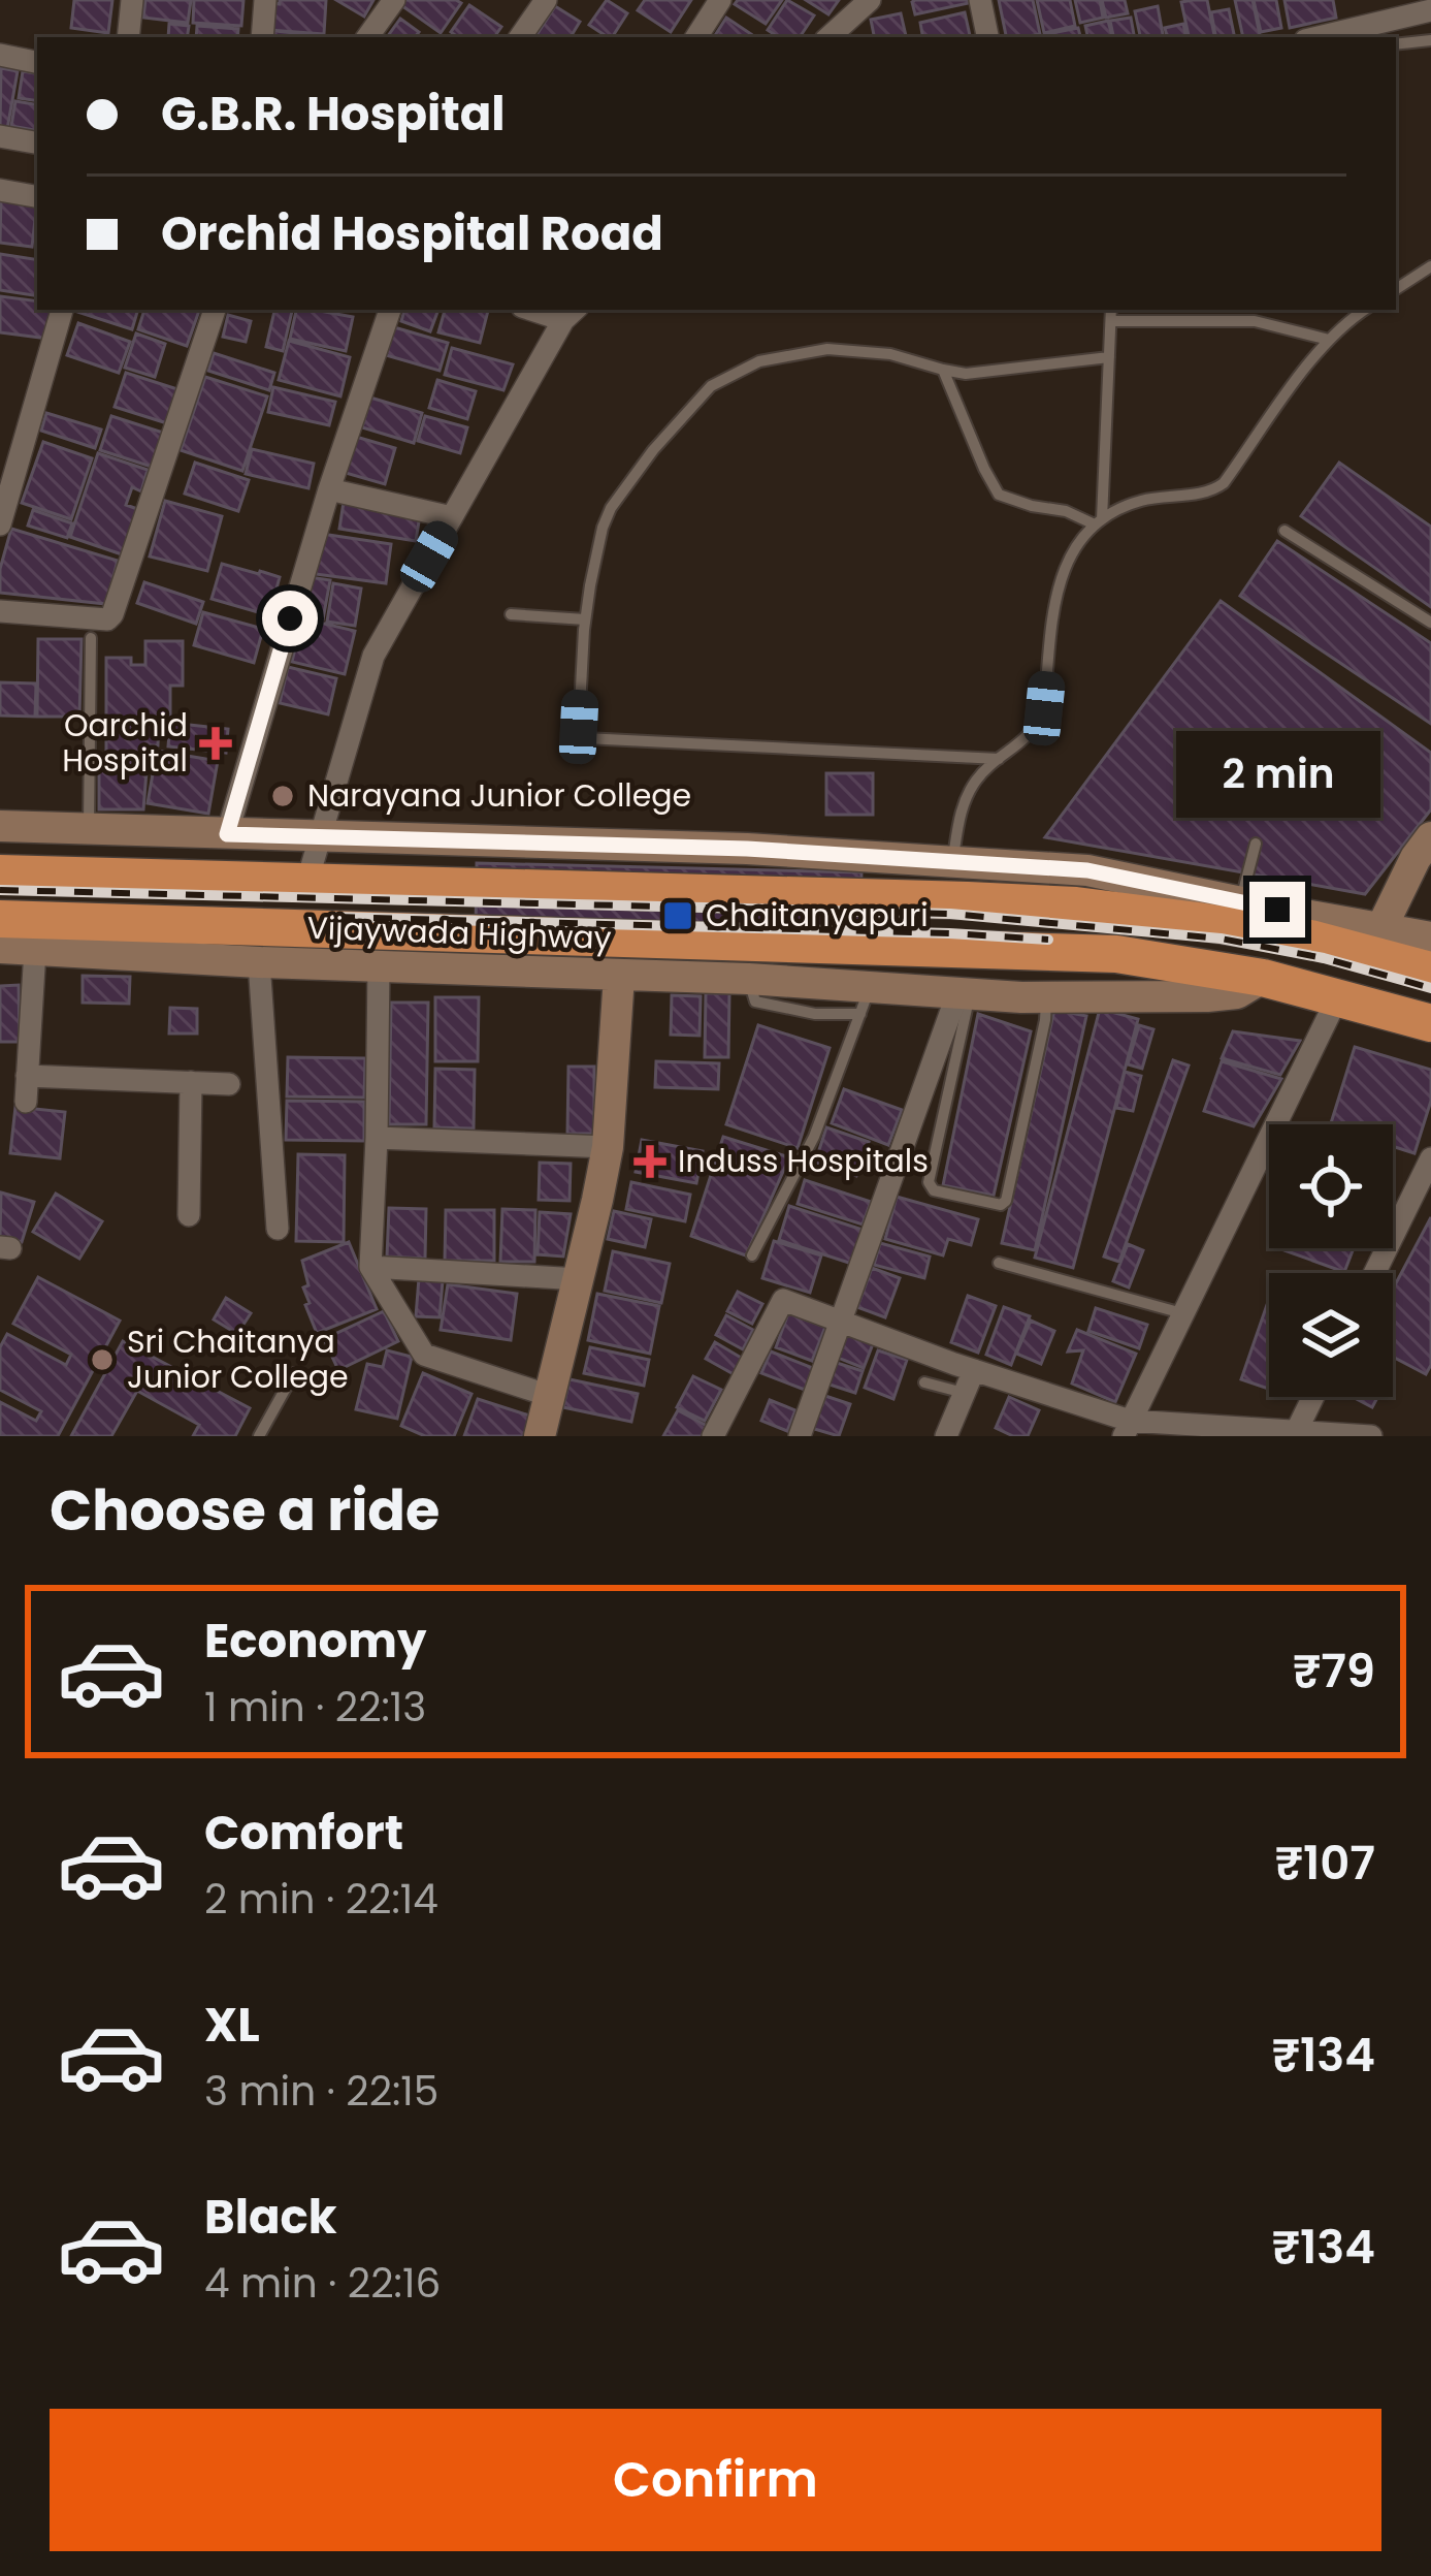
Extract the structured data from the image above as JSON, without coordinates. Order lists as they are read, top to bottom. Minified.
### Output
{"streets":{"highway":["Vijaywada Highway"]},"places":{"health":["Oarchid Hospital","Induss Hospitals"],"other":["Narayana Junior College","Sri Chaitanya Junior College"],"transit":["Chaitanyapuri"]},"page":{"banner":["G.B.R. Hospital","Orchid Hospital Road"],"bubble":"2 min","heading":"Choose a ride","list":[{"name":"Economy","note":"1 min · 22:13","value":"₹79"},{"name":"Comfort","note":"2 min · 22:14","value":"₹107"},{"name":"XL","note":"3 min · 22:15","value":"₹134"},{"name":"Black","note":"4 min · 22:16","value":"₹134"}],"buttons":"Confirm"}}
